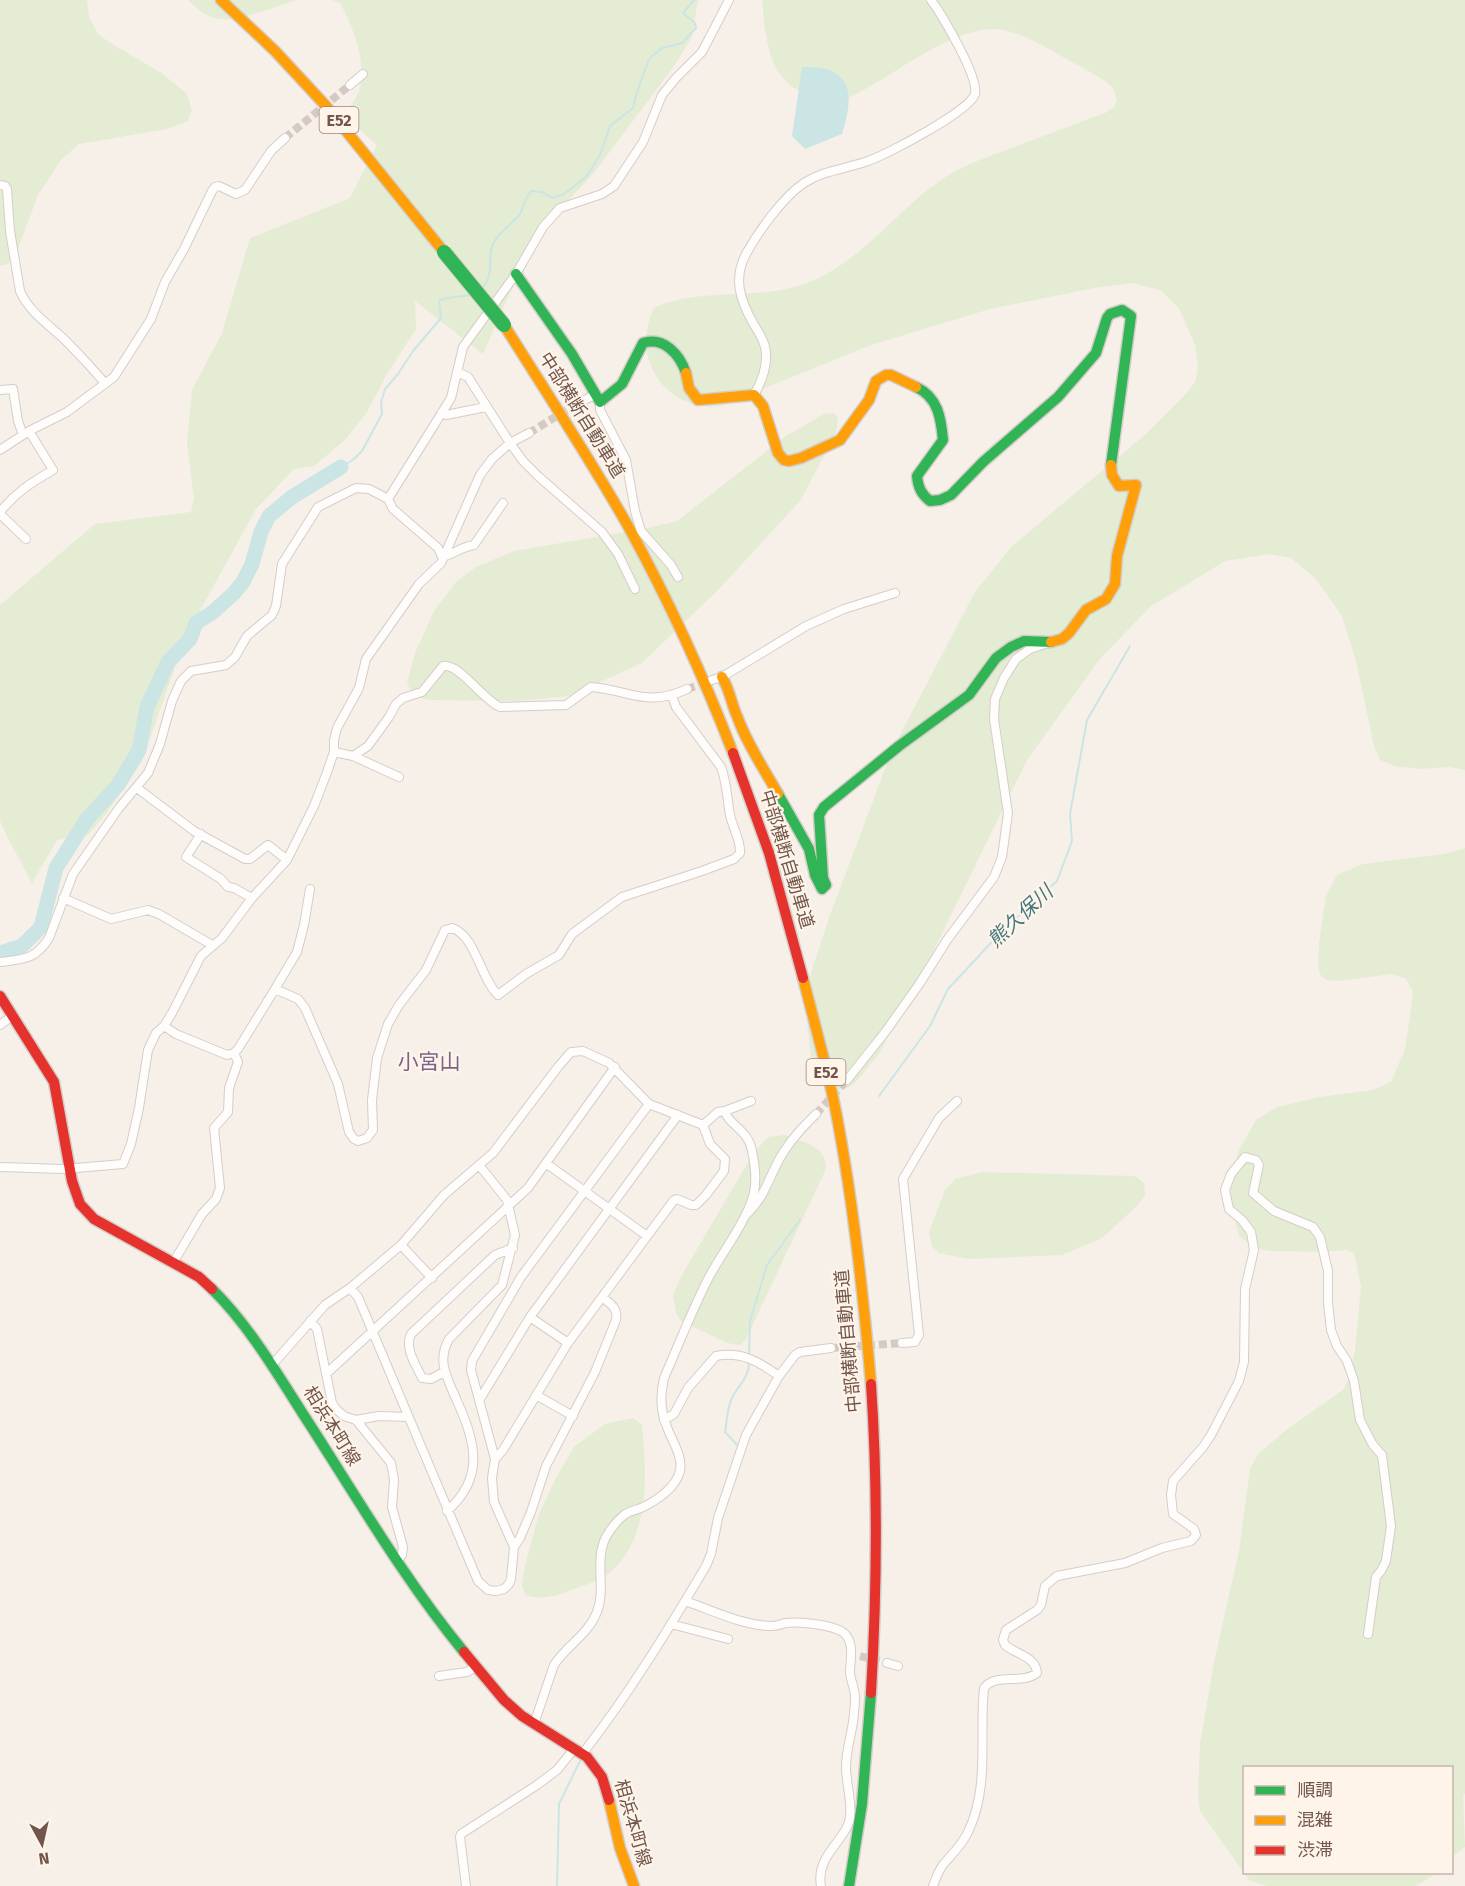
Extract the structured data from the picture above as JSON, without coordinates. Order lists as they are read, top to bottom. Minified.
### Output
{"streets":{"main road":["E52","中部横断自動車道","相浜本町線"]},"districts":["小宮山"],"water":["熊久保川"],"legend":["順調","混雑","渋滞"],"north":"bottom"}
